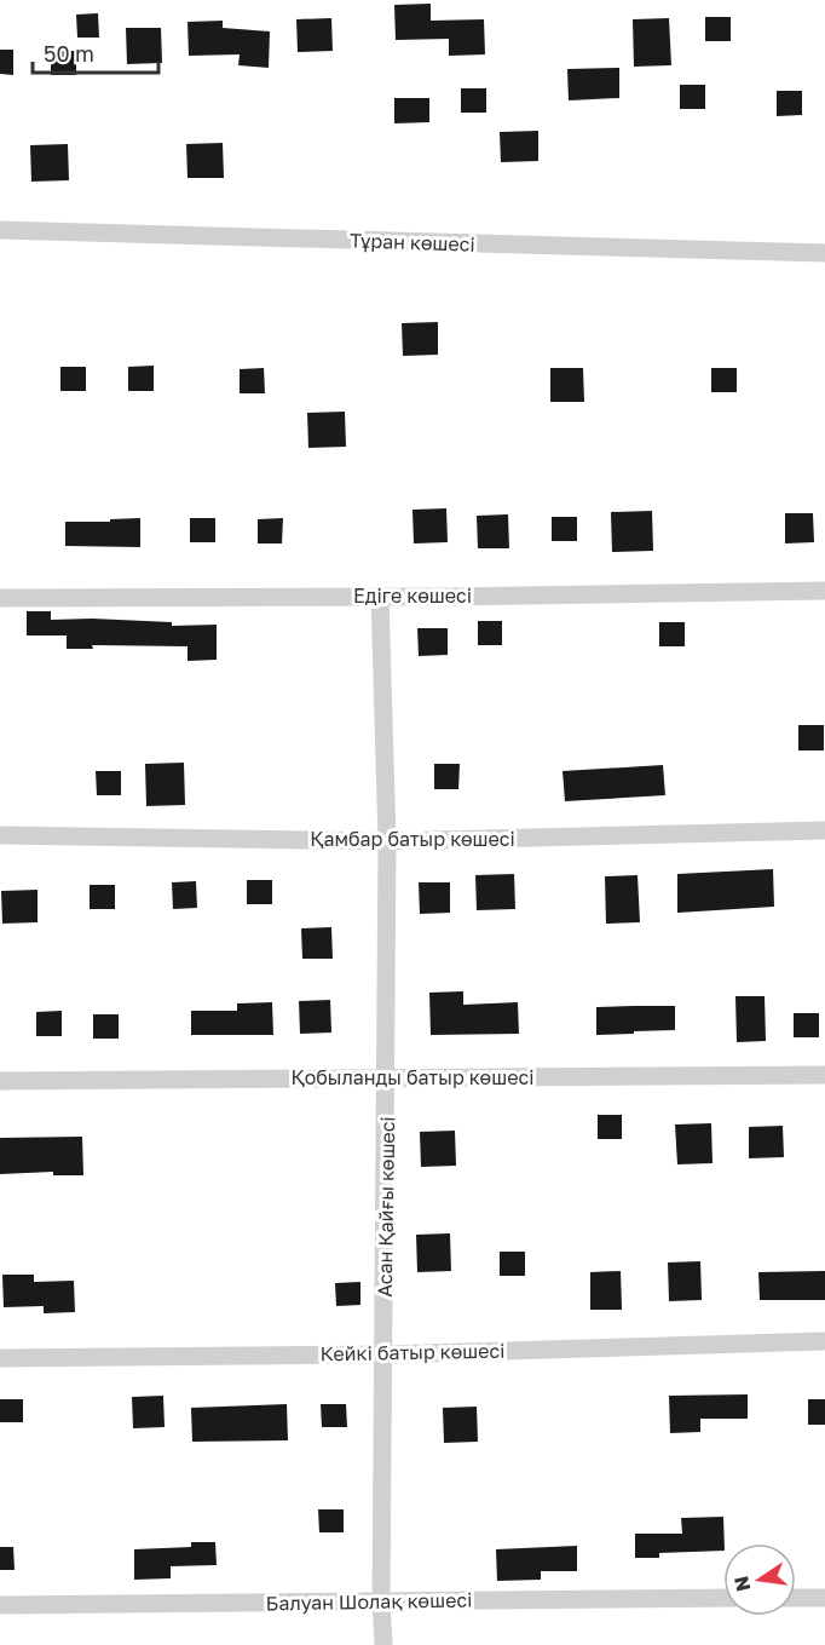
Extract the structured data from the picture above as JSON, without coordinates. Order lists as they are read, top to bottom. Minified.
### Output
{"streets":{"street":["Тұран көшесі","Едіге көшесі","Қамбар батыр көшесі","Қобыланды батыр көшесі","Асан Қайғы көшесі","Кейкі батыр көшесі","Балуан Шолақ көшесі"]},"crossings":[["Едіге көшесі","Асан Қайғы көшесі"],["Қамбар батыр көшесі","Асан Қайғы көшесі"],["Қобыланды батыр көшесі","Асан Қайғы көшесі"],["Асан Қайғы көшесі","Кейкі батыр көшесі"],["Асан Қайғы көшесі","Балуан Шолақ көшесі"]],"scale_bar":"50 m","north":"left"}
